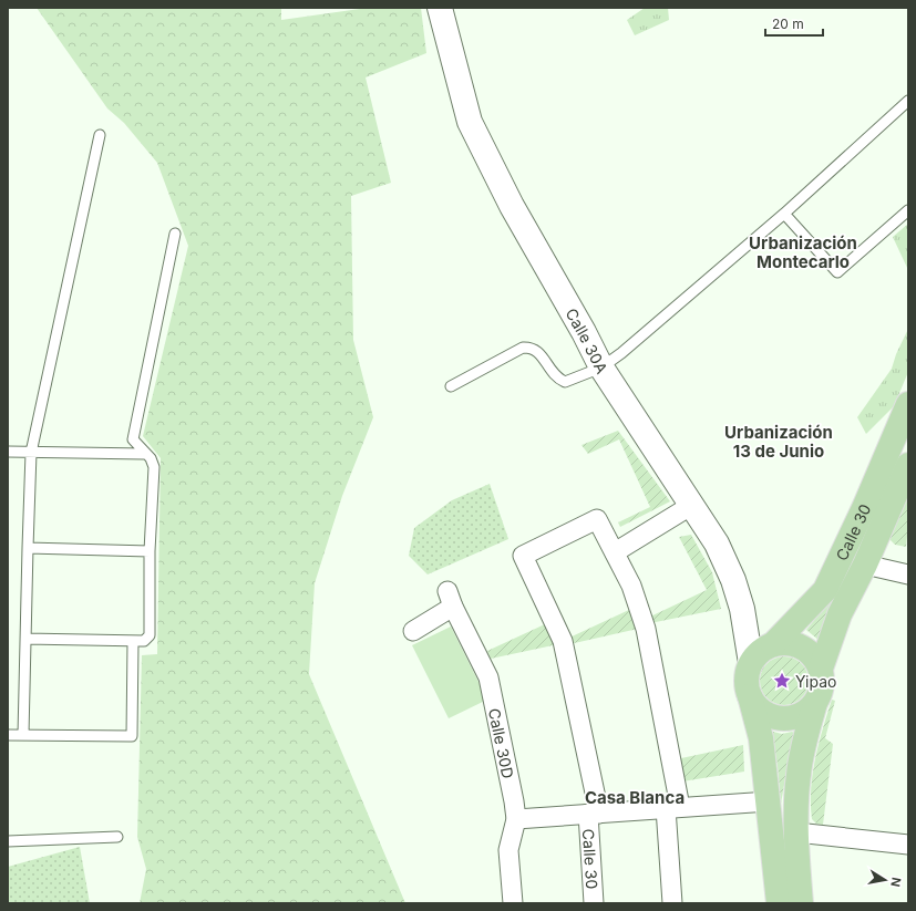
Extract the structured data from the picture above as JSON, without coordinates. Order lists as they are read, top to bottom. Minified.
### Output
{"streets":{"main road":["Calle 30"],"street":["Calle 30A","Calle 30D"]},"crossings":[["Calle 30A","Calle 30"]],"districts":["Urbanización Montecarlo","Urbanización 13 de Junio","Casa Blanca"],"places":{"place":["Yipao"]},"scale_bar":"20 m","north":"right"}
